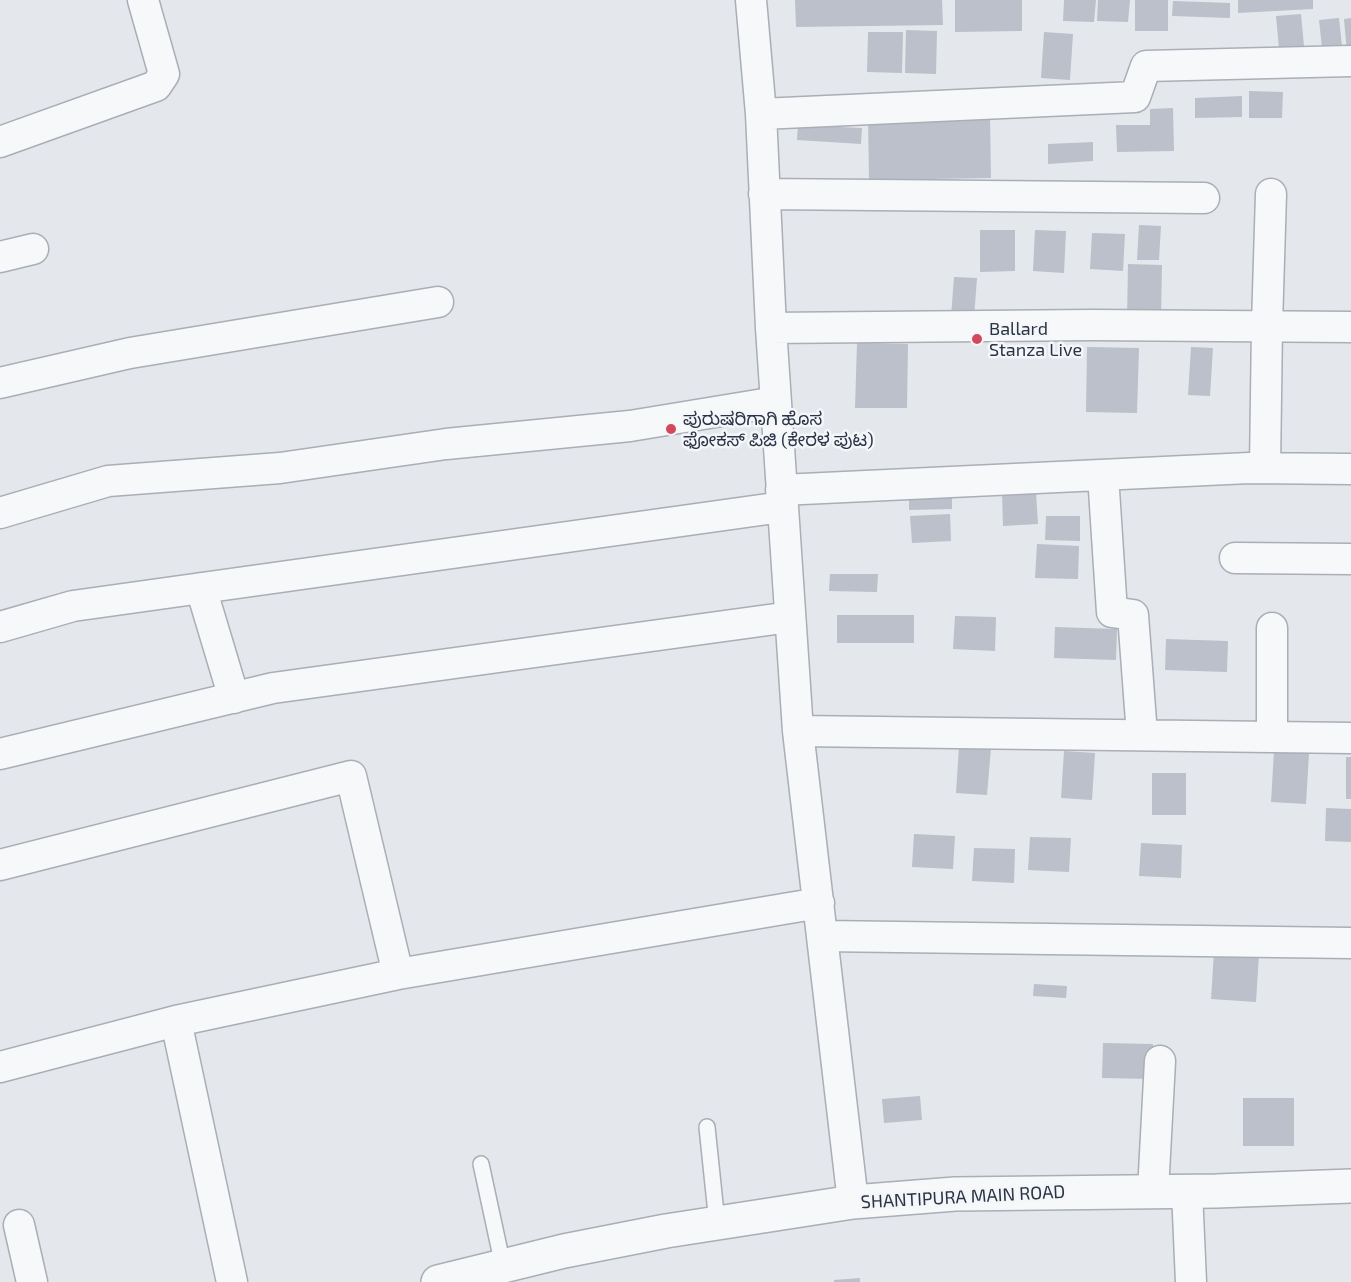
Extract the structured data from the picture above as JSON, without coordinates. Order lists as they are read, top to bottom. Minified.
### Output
{"streets":{"street":["SHANTIPURA MAIN ROAD"]},"places":["Ballard Stanza Live","ಪುರುಷರಿಗಾಗಿ ಹೊಸ ಫೋಕಸ್ ಪಿಜಿ (ಕೇರಳ ಪುಟ)"]}
